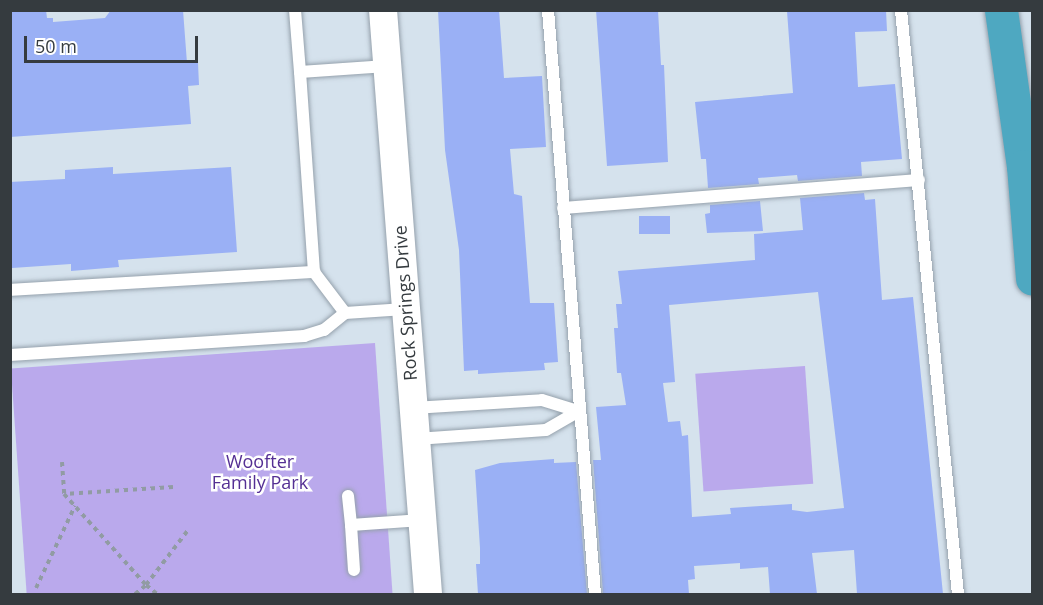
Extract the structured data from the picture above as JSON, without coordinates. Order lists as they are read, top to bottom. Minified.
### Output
{"streets":{"street":["Rock Springs Drive"]},"parks":["Woofter Family Park"],"scale_bar":"50 m"}
